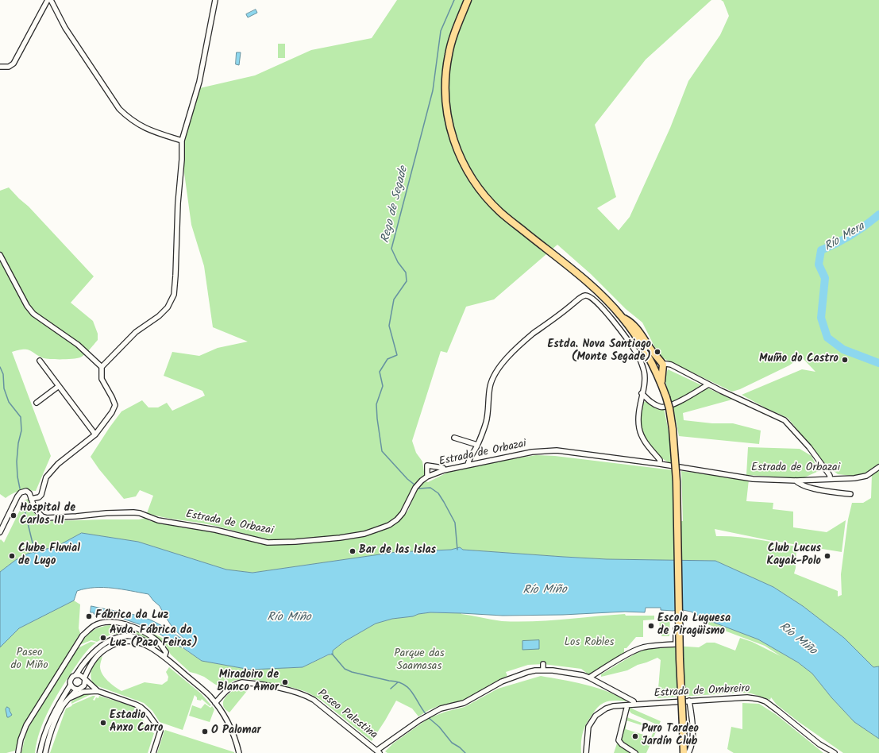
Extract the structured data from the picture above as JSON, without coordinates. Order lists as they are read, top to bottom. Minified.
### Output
{"streets":{"street":["Estrada de Orbazai","Estrada de Ombreiro","Paseo Palestina"]},"water":["Rego de Segade","Río Mera","Río Miño"],"parks":["Los Robles","Paseo do Miño","Parque das Saamasas"],"places":["Estda. Nova Santiago (Monte Segade)","Muíño do Castro","Hospital de Carlos III","Bar de las Islas","Clube Fluvial de Lugo","Club Lucus Kayak-Polo","Fábrica da Luz","Escola Luguesa de Piragüismo","Avda. Fábrica da Luz (Pazo Feiras)","Miradoiro de Blanco Amor","Estadio Anxo Carro","O Palomar","Puro Tardeo Jardín Club"]}
